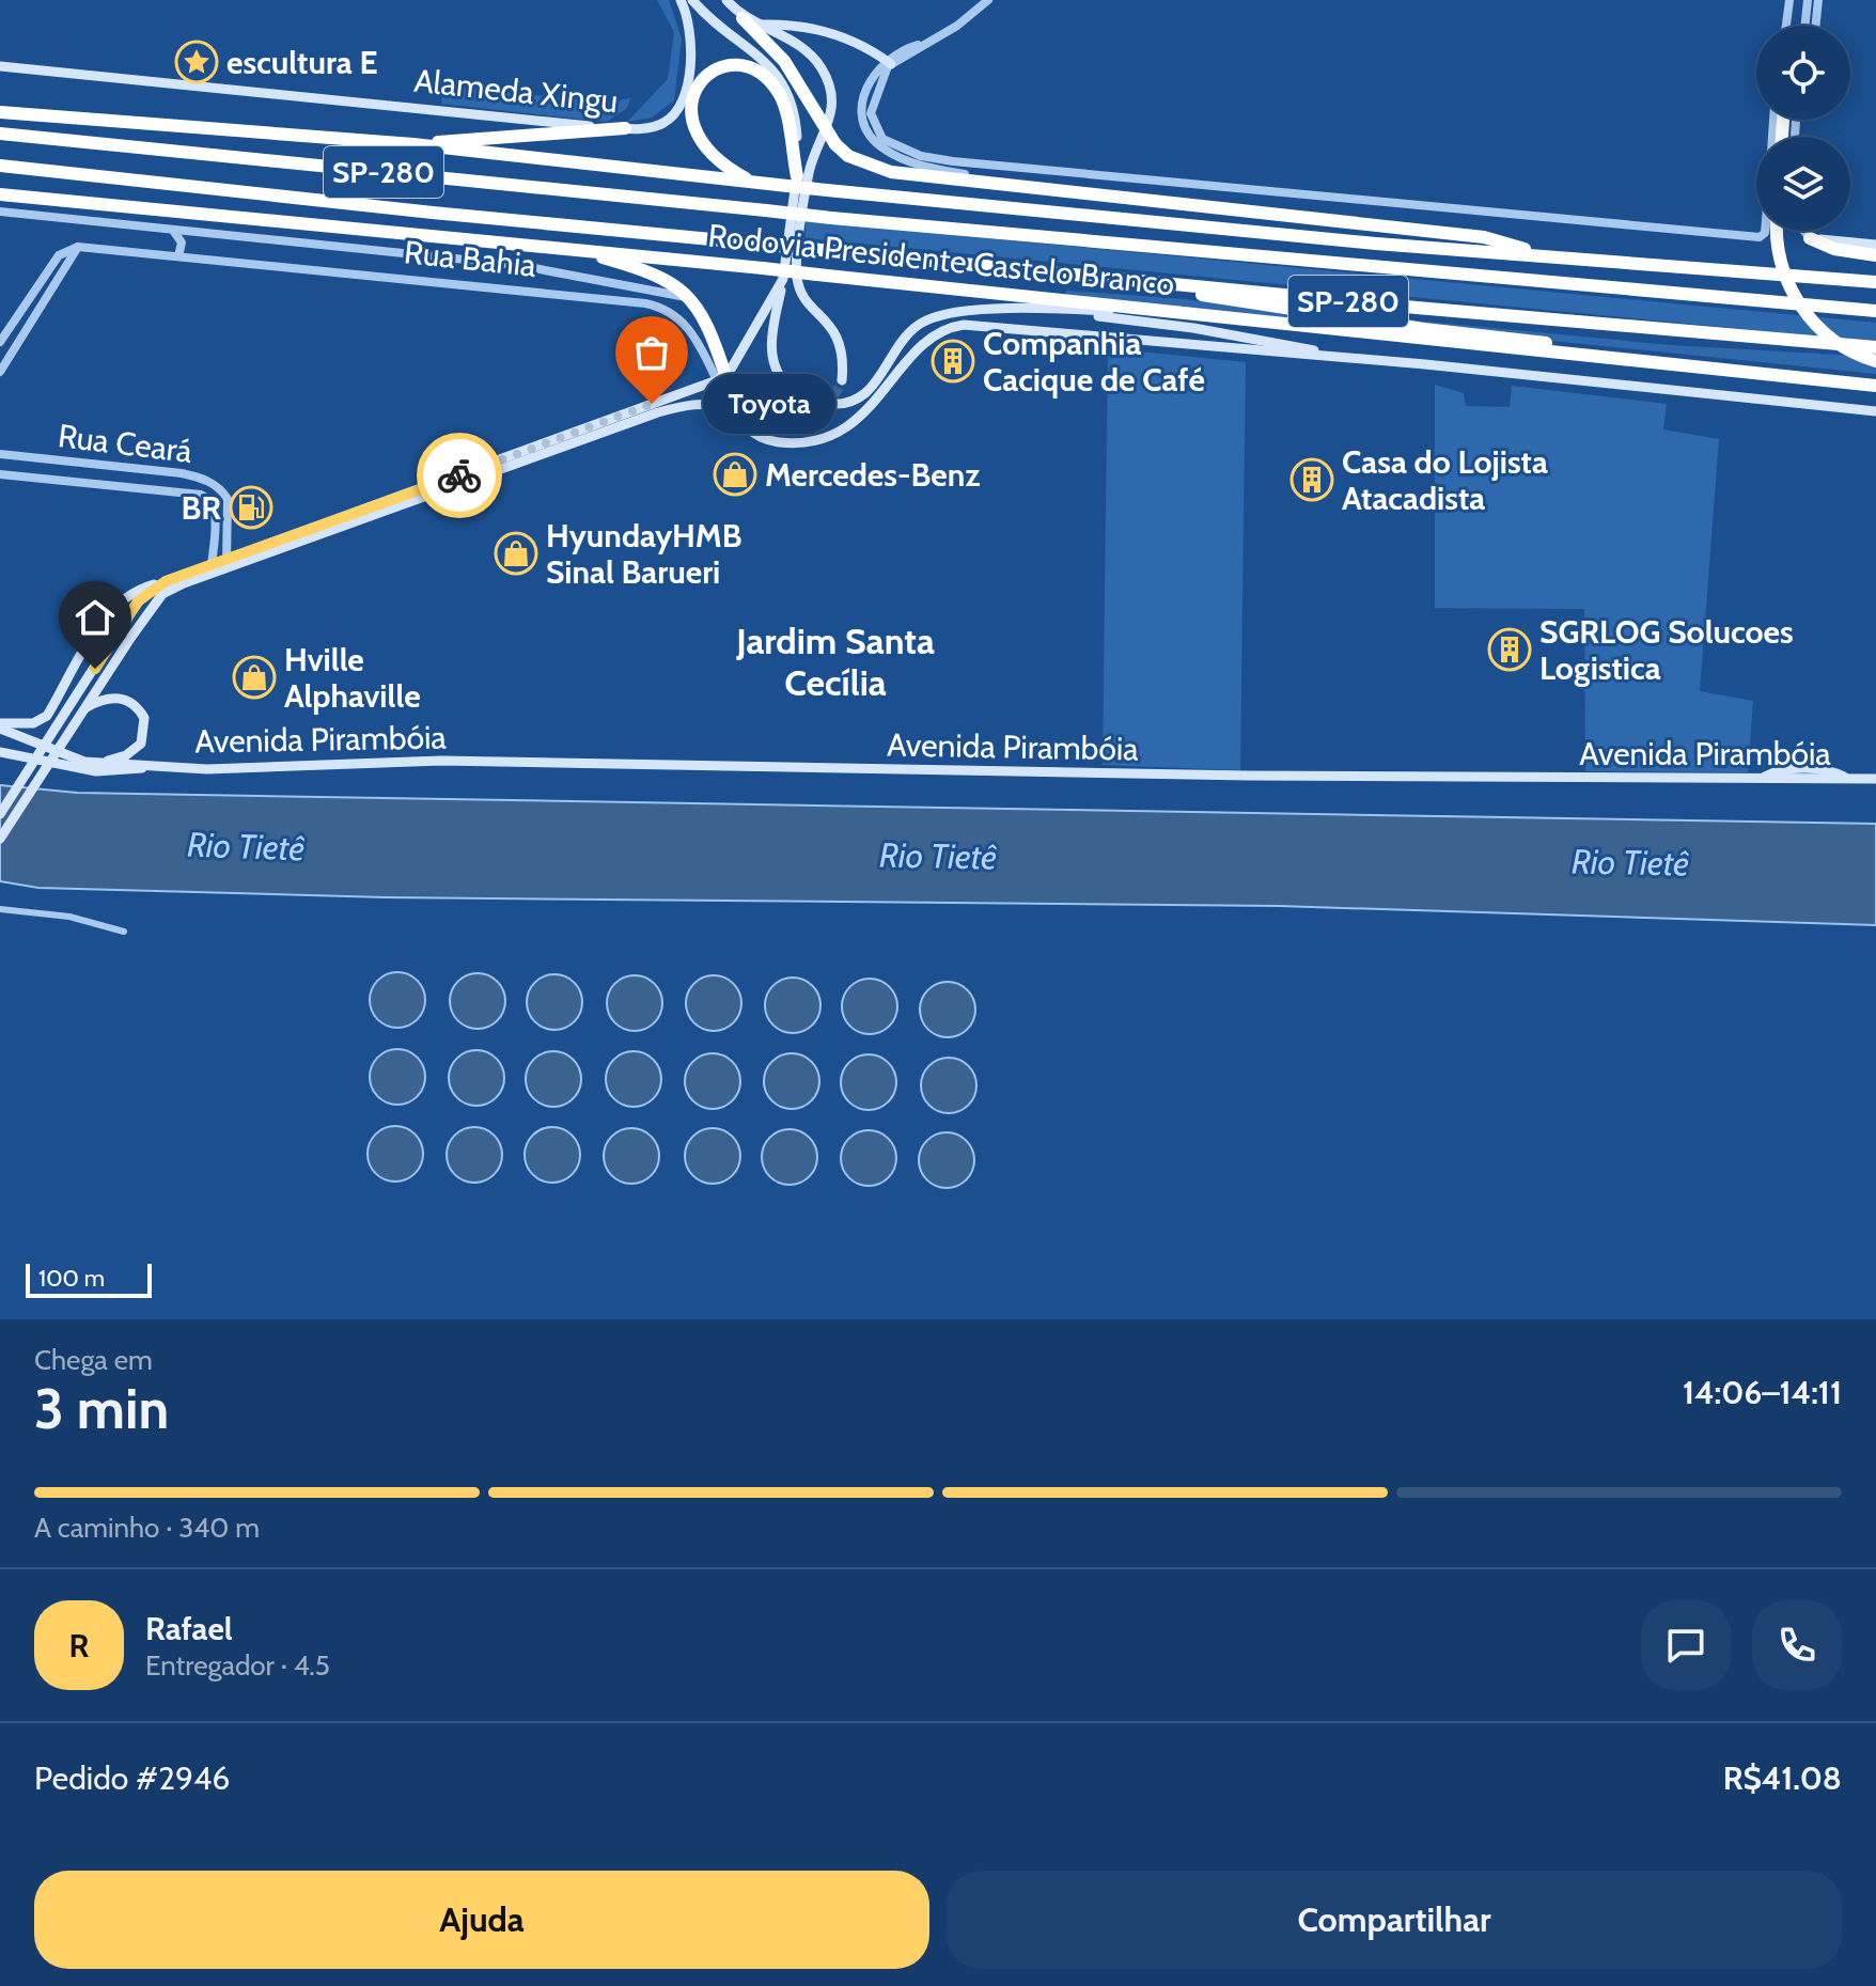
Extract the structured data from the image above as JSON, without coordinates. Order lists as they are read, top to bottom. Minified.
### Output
{"streets":{"highway":["SP-280","Rodovia Presidente Castelo Branco"],"main road":["Alameda Xingu","Avenida Pirambóia"],"street":["Rua Bahia","Rua Ceará"]},"districts":["Jardim Santa Cecília"],"water":["Rio Tietê"],"places":{"place":["escultura E"],"building":["Companhia Cacique de Café","Casa do Lojista Atacadista","SGRLOG Solucoes Logistica"],"other":["Toyota"],"shop":["Mercedes-Benz","HyundayHMB Sinal Barueri","Hville Alphaville"],"fuel station":["BR"]},"scale_bar":"100 m","page":{"bubble":"Toyota","scale":"100 m","heading":["3 min","Chega em","14:06–14:11"],"panel":["Rafael","Entregador · 4.5","Pedido #2946","R$41.08"],"bar":"A caminho · 340 m","round":"R","buttons":["Ajuda","Compartilhar"]}}
